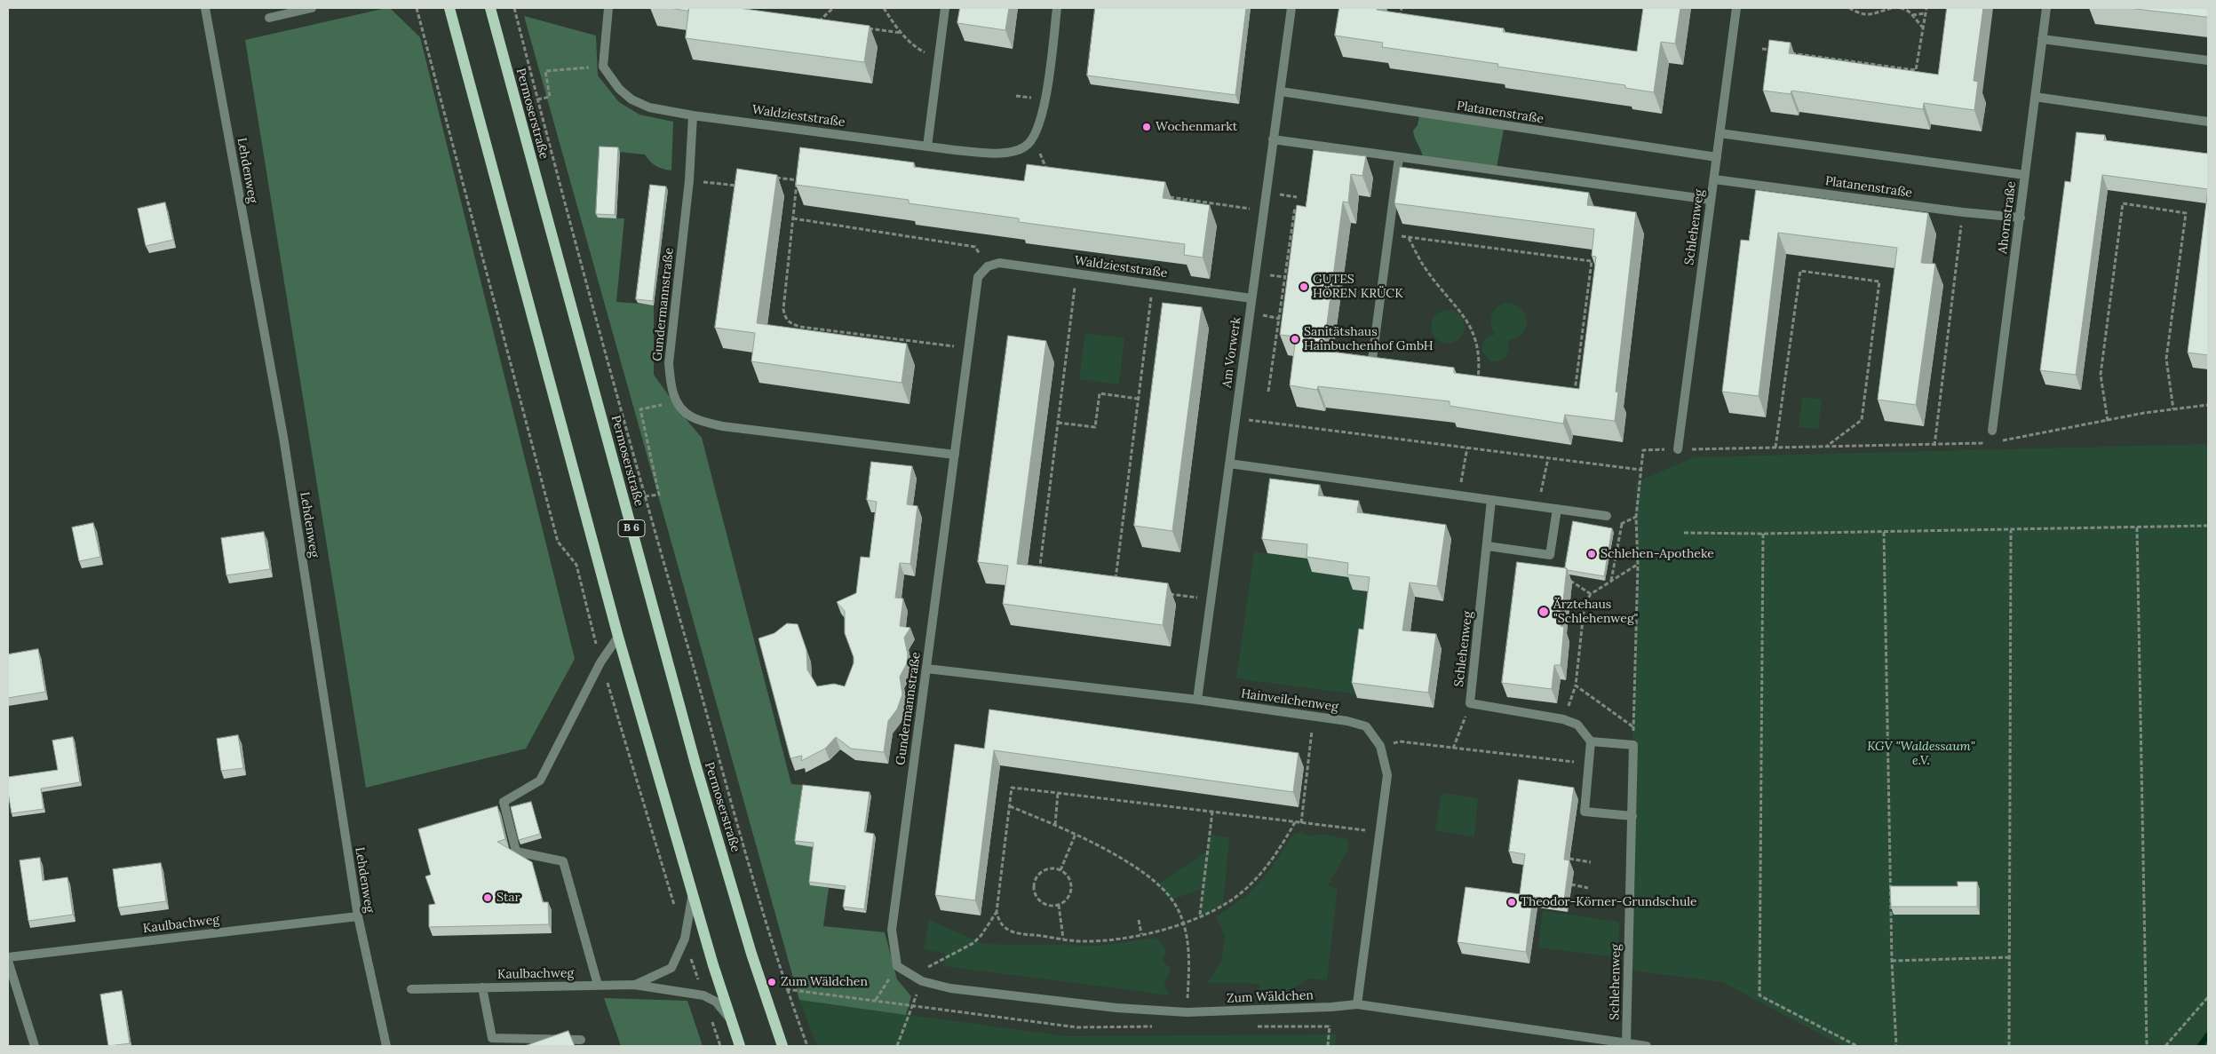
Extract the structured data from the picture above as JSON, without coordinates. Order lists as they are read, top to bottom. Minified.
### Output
{"streets":{"main road":["Permoserstraße","B 6"],"street":["Platanenstraße","Waldzieststraße","Lehdenweg","Ahornstraße","Schlehenweg","Gundermannstraße","Am Vorwerk","Hainveilchenweg","Kaulbachweg","Zum Wäldchen"]},"crossings":[["Platanenstraße","Ahornstraße"],["Platanenstraße","Schlehenweg"],["Platanenstraße","Am Vorwerk"],["Waldzieststraße","Gundermannstraße"],["Waldzieststraße","Am Vorwerk"],["Lehdenweg","Kaulbachweg"],["Schlehenweg","Zum Wäldchen"],["Gundermannstraße","Hainveilchenweg"],["Gundermannstraße","Zum Wäldchen"],["Am Vorwerk","Hainveilchenweg"],["Hainveilchenweg","Zum Wäldchen"]],"parks":["KGV \"Waldessaum\" e.V."],"places":["Wochenmarkt","GUTES HÖREN KRÜCK","Sanitätshaus Hainbuchenhof GmbH","Schlehen-Apotheke","Ärztehaus \"Schlehenweg\"","Star","Theodor-Körner-Grundschule","Zum Wäldchen"]}
